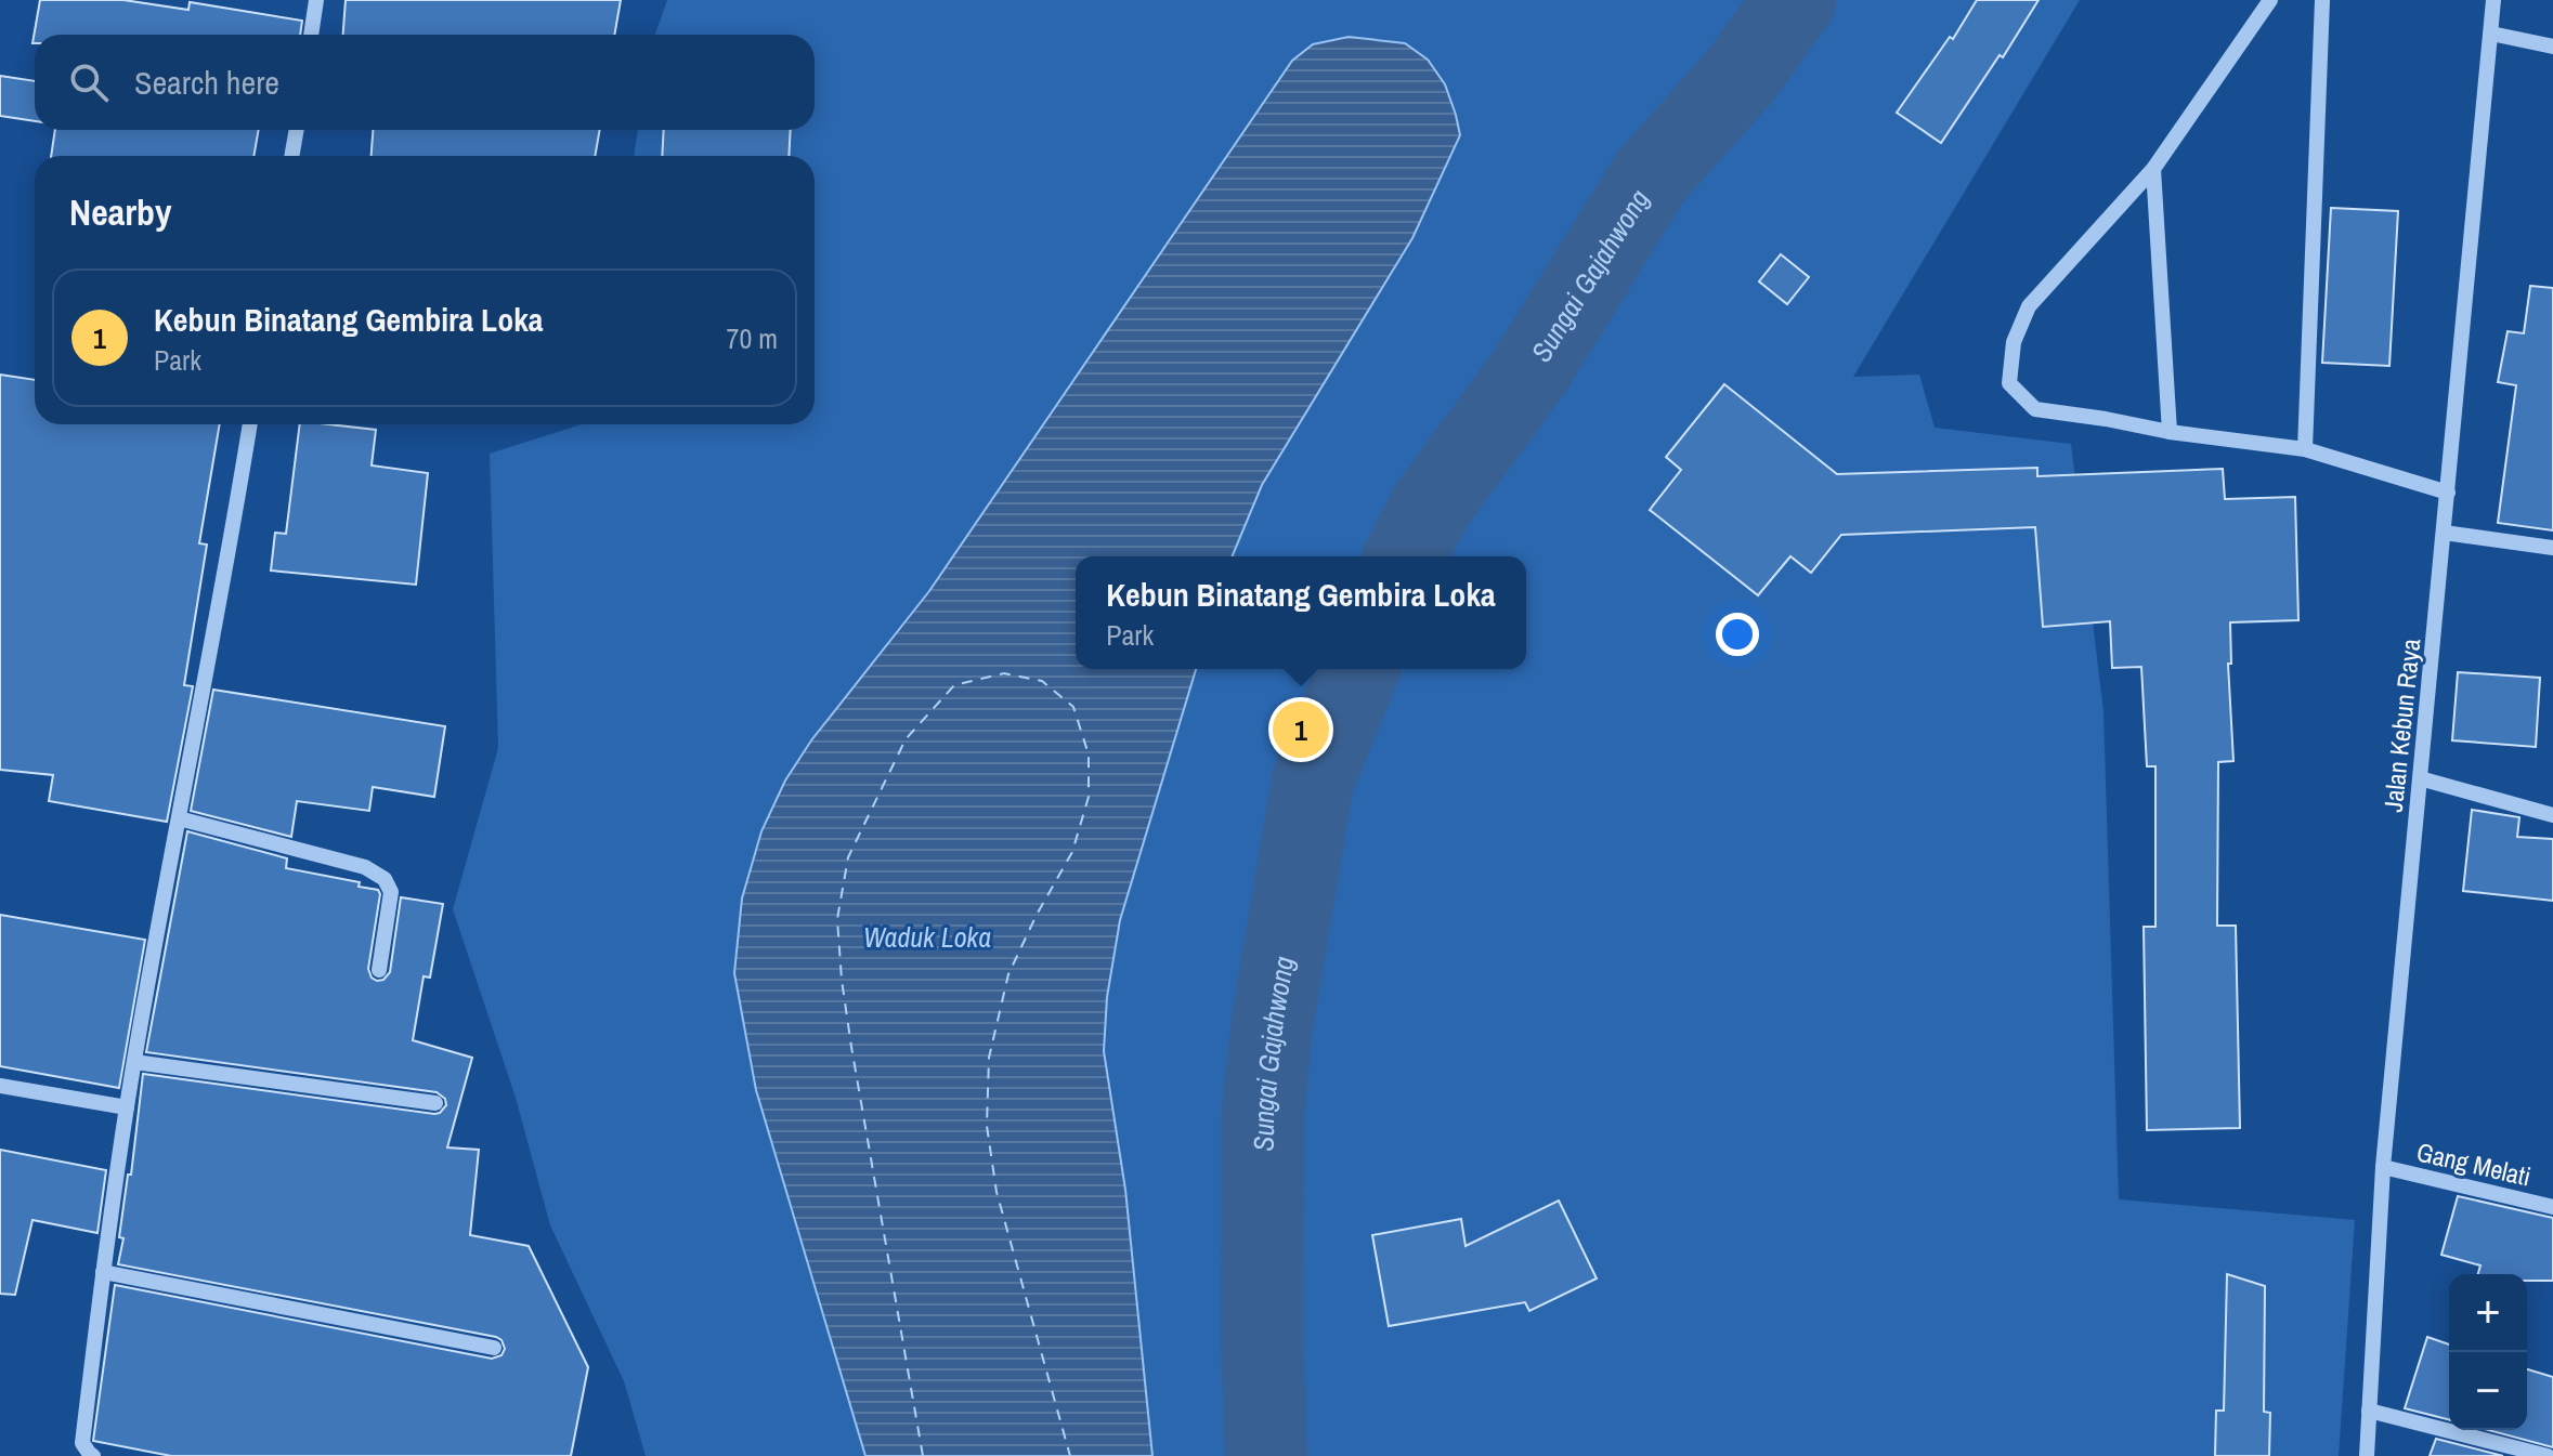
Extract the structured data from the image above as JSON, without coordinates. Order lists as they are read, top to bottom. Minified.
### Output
{"streets":{"street":["Jalan Kebun Raya","Gang Melati"]},"crossings":[["Jalan Kebun Raya","Gang Melati"]],"water":["Sungai Gajahwong","Waduk Loka"],"page":{"search":"Search here","heading":"Nearby","list":[{"mark":"1","name":"Kebun Binatang Gembira Loka","note":"Park","value":"70 m"}],"popup":["Kebun Binatang Gembira Loka","Park"],"pins":"1","map_buttons":["+","−"]}}
